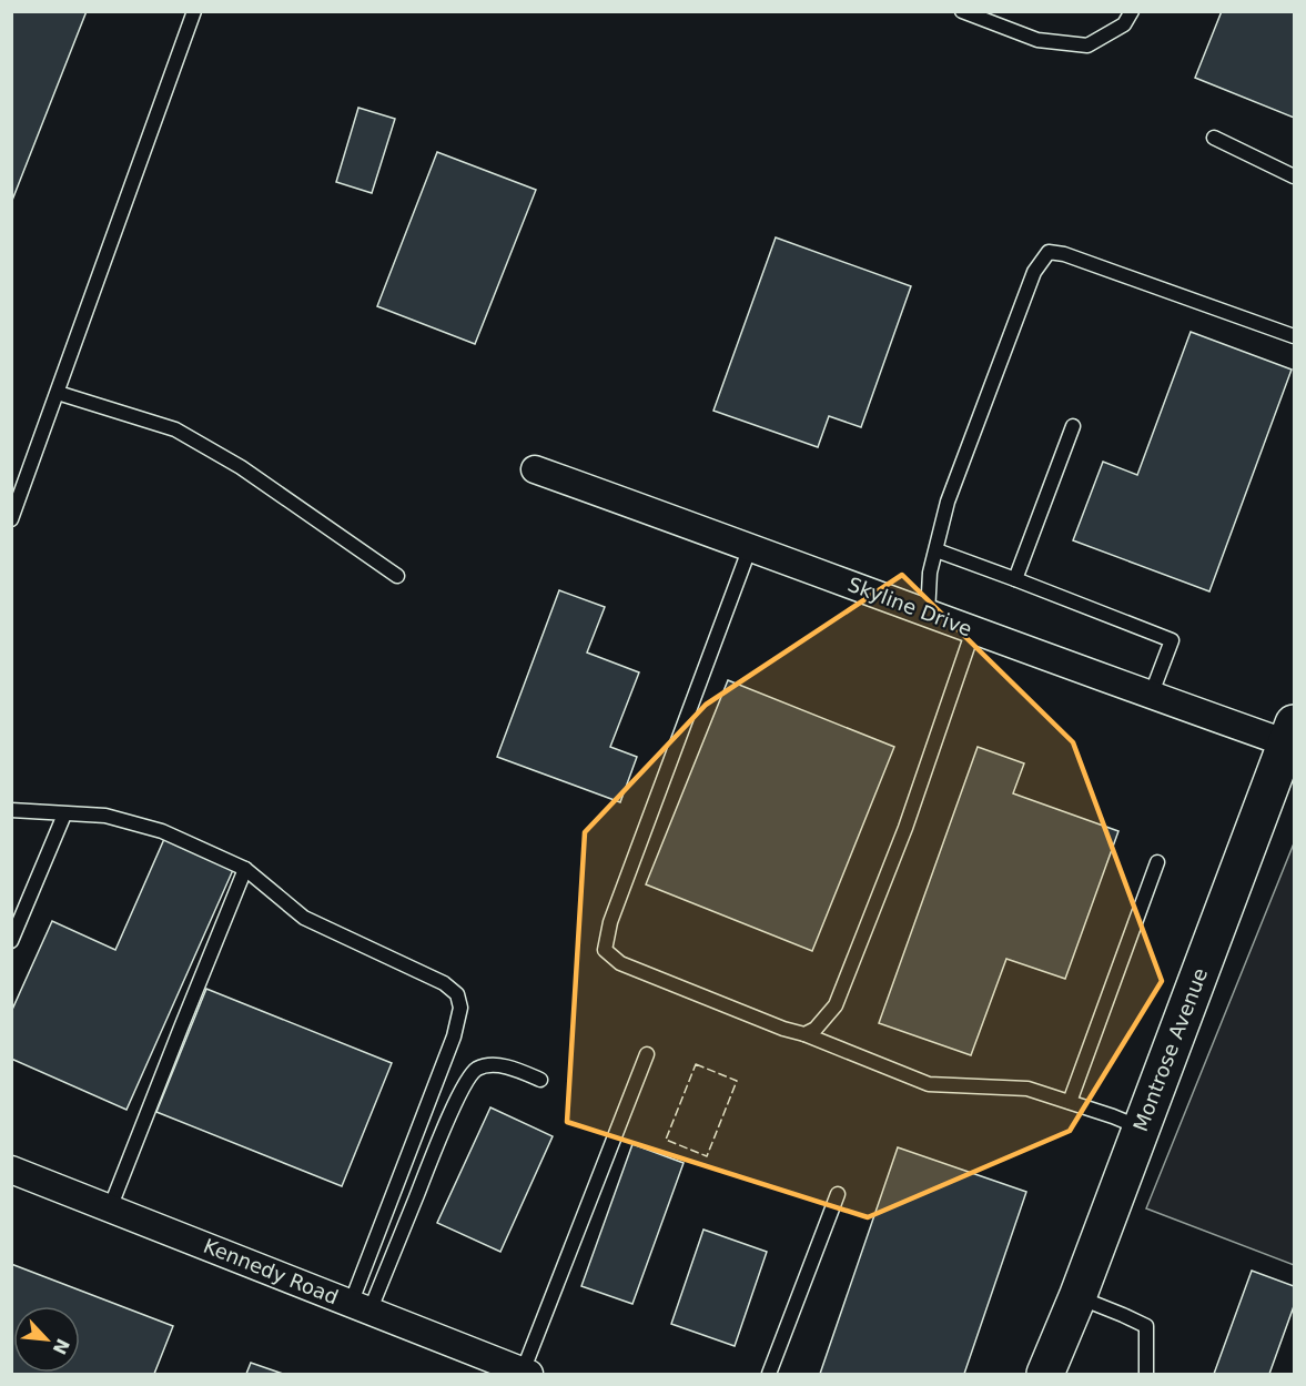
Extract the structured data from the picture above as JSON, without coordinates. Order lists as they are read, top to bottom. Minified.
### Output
{"streets":{"street":["Skyline Drive","Montrose Avenue","Kennedy Road"]},"crossings":[["Skyline Drive","Montrose Avenue"]],"north":"bottom right"}
